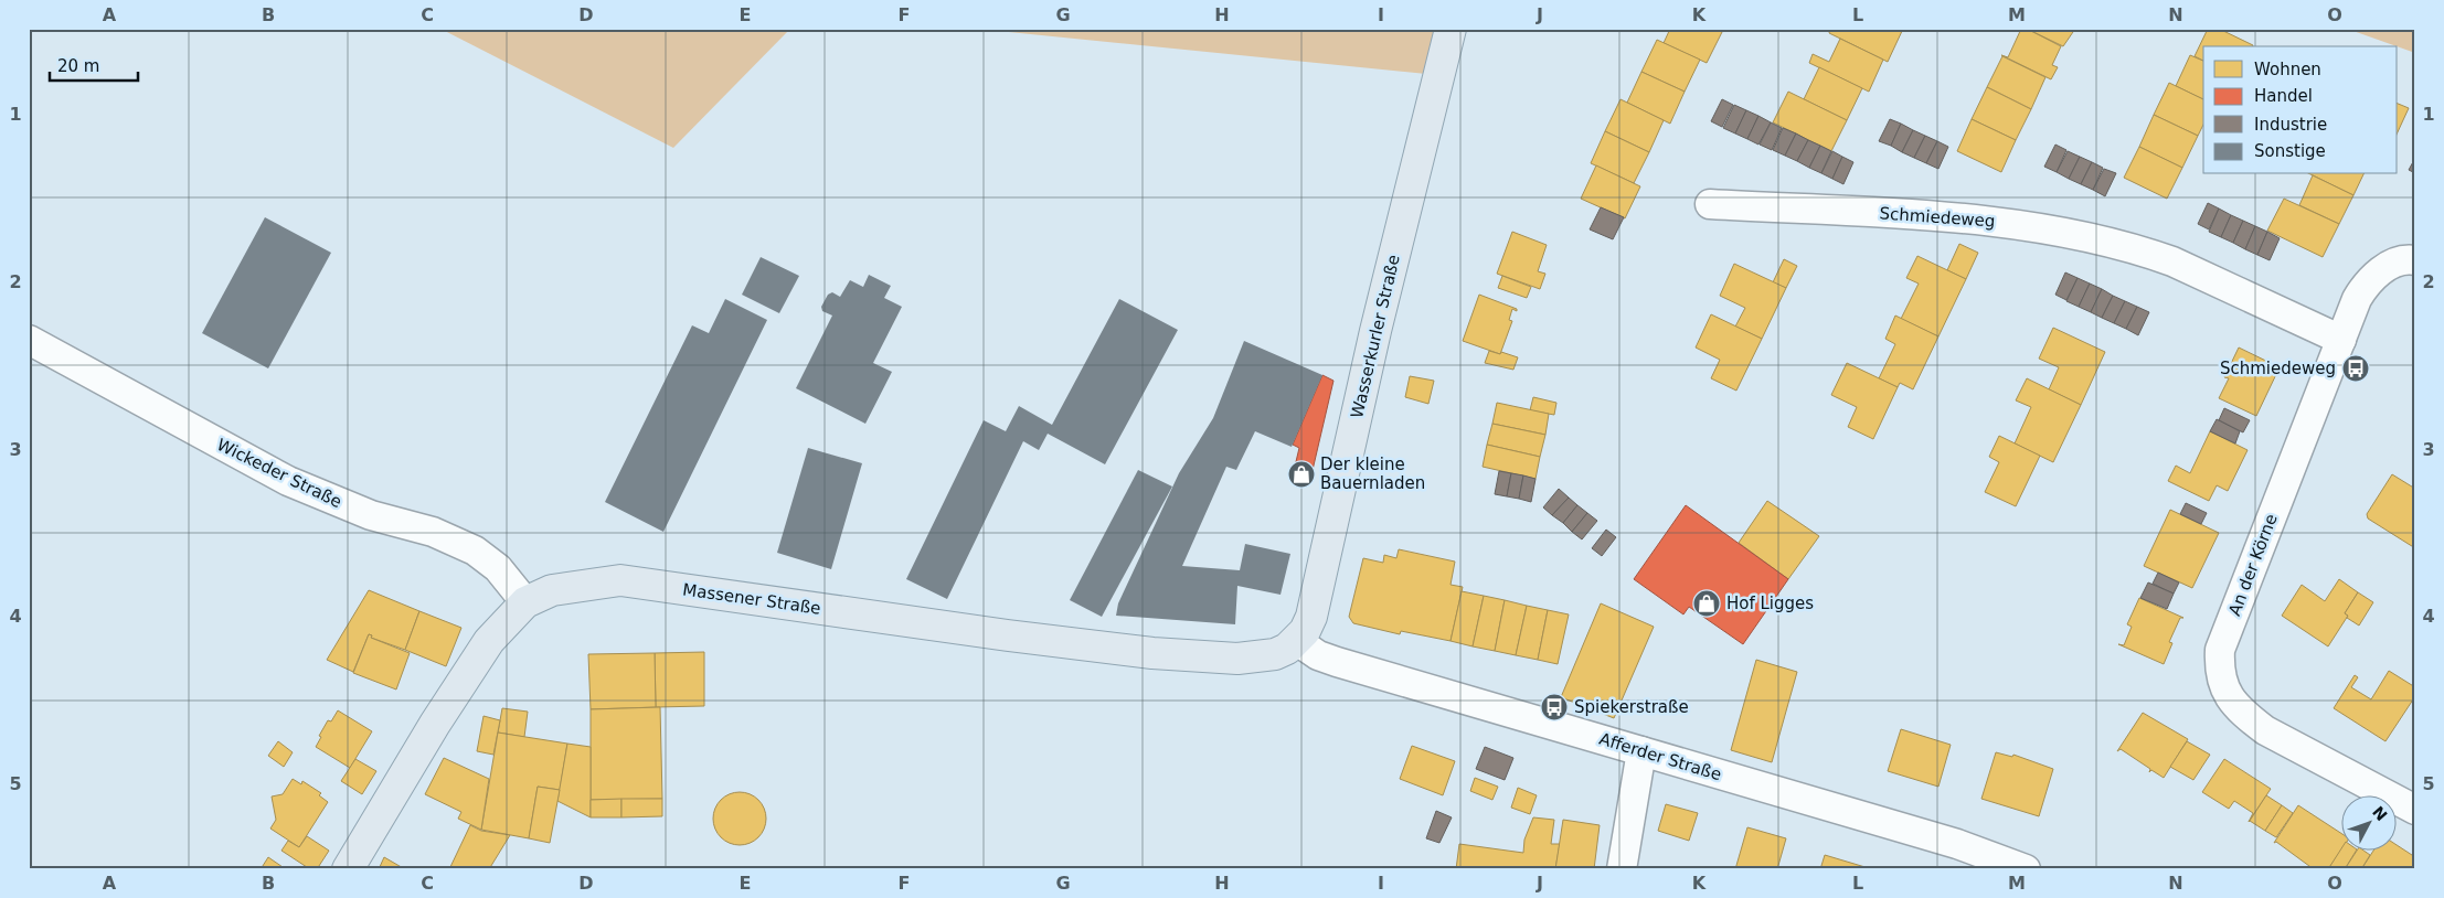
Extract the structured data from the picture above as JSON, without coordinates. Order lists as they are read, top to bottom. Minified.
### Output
{"streets":{"main road":["Wasserkurler Straße","Massener Straße"],"street":["Schmiedeweg","Wickeder Straße","An der Körne","Afferder Straße"]},"crossings":[["Schmiedeweg","An der Körne"],["Wasserkurler Straße","Massener Straße"],["Wasserkurler Straße","Afferder Straße"],["Wickeder Straße","Massener Straße"],["Massener Straße","Afferder Straße"]],"places":{"bus stop":["Schmiedeweg","Spiekerstraße"],"shop":["Der kleine Bauernladen","Hof Ligges"]},"legend":["Wohnen","Handel","Industrie","Sonstige"],"scale_bar":"20 m","north":"top right","grid":{"columns":["A","B","C","D","E","F","G","H","I","J","K","L","M","N","O"],"rows":["1","2","3","4","5"]}}
